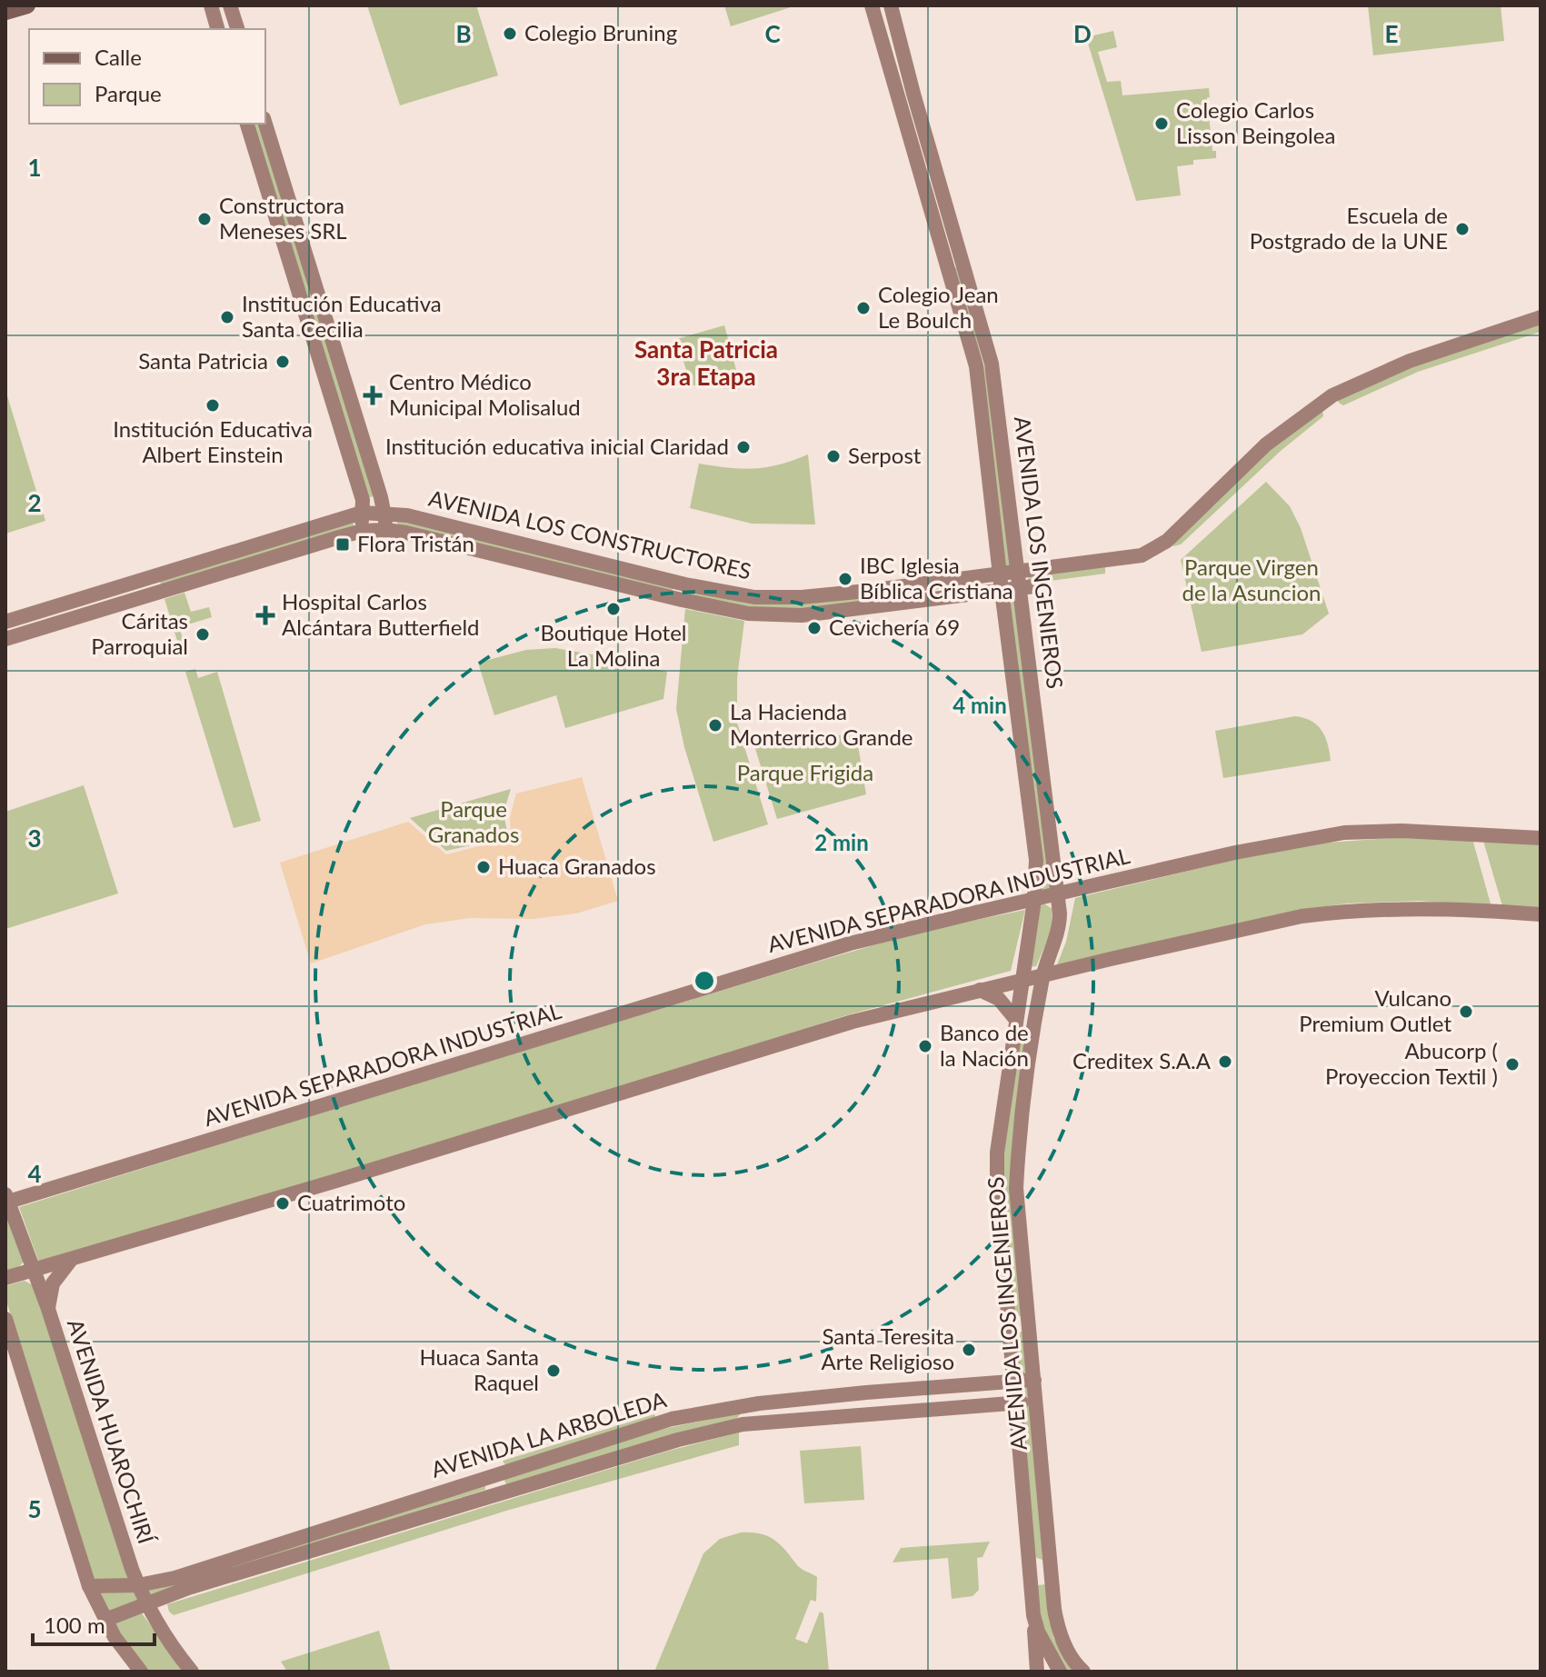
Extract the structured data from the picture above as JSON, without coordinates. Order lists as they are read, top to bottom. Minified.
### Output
{"streets":{"street":["AVENIDA LOS CONSTRUCTORES","AVENIDA LOS INGENIEROS","AVENIDA SEPARADORA INDUSTRIAL","AVENIDA HUAROCHIRÍ","AVENIDA LA ARBOLEDA"]},"crossings":[["AVENIDA LOS CONSTRUCTORES","AVENIDA LOS INGENIEROS"],["AVENIDA LOS INGENIEROS","AVENIDA SEPARADORA INDUSTRIAL"],["AVENIDA LOS INGENIEROS","AVENIDA LA ARBOLEDA"],["AVENIDA SEPARADORA INDUSTRIAL","AVENIDA HUAROCHIRÍ"],["AVENIDA HUAROCHIRÍ","AVENIDA LA ARBOLEDA"]],"districts":["Santa Patricia 3ra Etapa"],"parks":["Parque Virgen de la Asuncion","Parque Frigida","Parque Granados"],"places":{"other":["Colegio Bruning","Colegio Carlos Lisson Beingolea","Constructora Meneses SRL","Escuela de Postgrado de la UNE","Colegio Jean Le Boulch","Institución Educativa Santa Cecilia","Santa Patricia","Institución Educativa Albert Einstein","Institución educativa inicial Claridad","Serpost","IBC Iglesia Bíblica Cristiana","Boutique Hotel La Molina","Cevichería 69","Cáritas Parroquial","La Hacienda Monterrico Grande","Huaca Granados","Vulcano Premium Outlet","Banco de la Nación","Creditex S.A.A","Abucorp ( Proyeccion Textil )","Cuatrimoto","Santa Teresita Arte Religioso","Huaca Santa Raquel"],"health":["Centro Médico Municipal Molisalud","Hospital Carlos Alcántara Butterfield"],"transit":["Flora Tristán"]},"legend":["Calle","Parque"],"scale_bar":"100 m","grid":{"columns":["B","C","D","E"],"rows":["1","2","3","4","5"]},"rings":["4 min","2 min"]}
